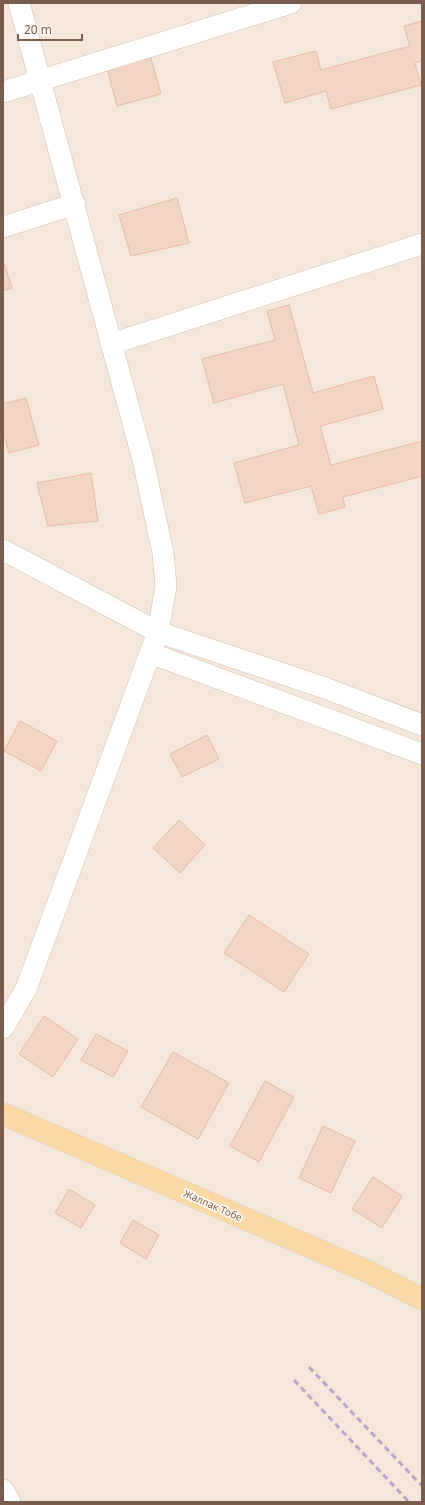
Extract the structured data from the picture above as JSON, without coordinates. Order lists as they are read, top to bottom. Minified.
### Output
{"streets":{"main road":["Жалпак Тобе"]},"scale_bar":"20 m"}
